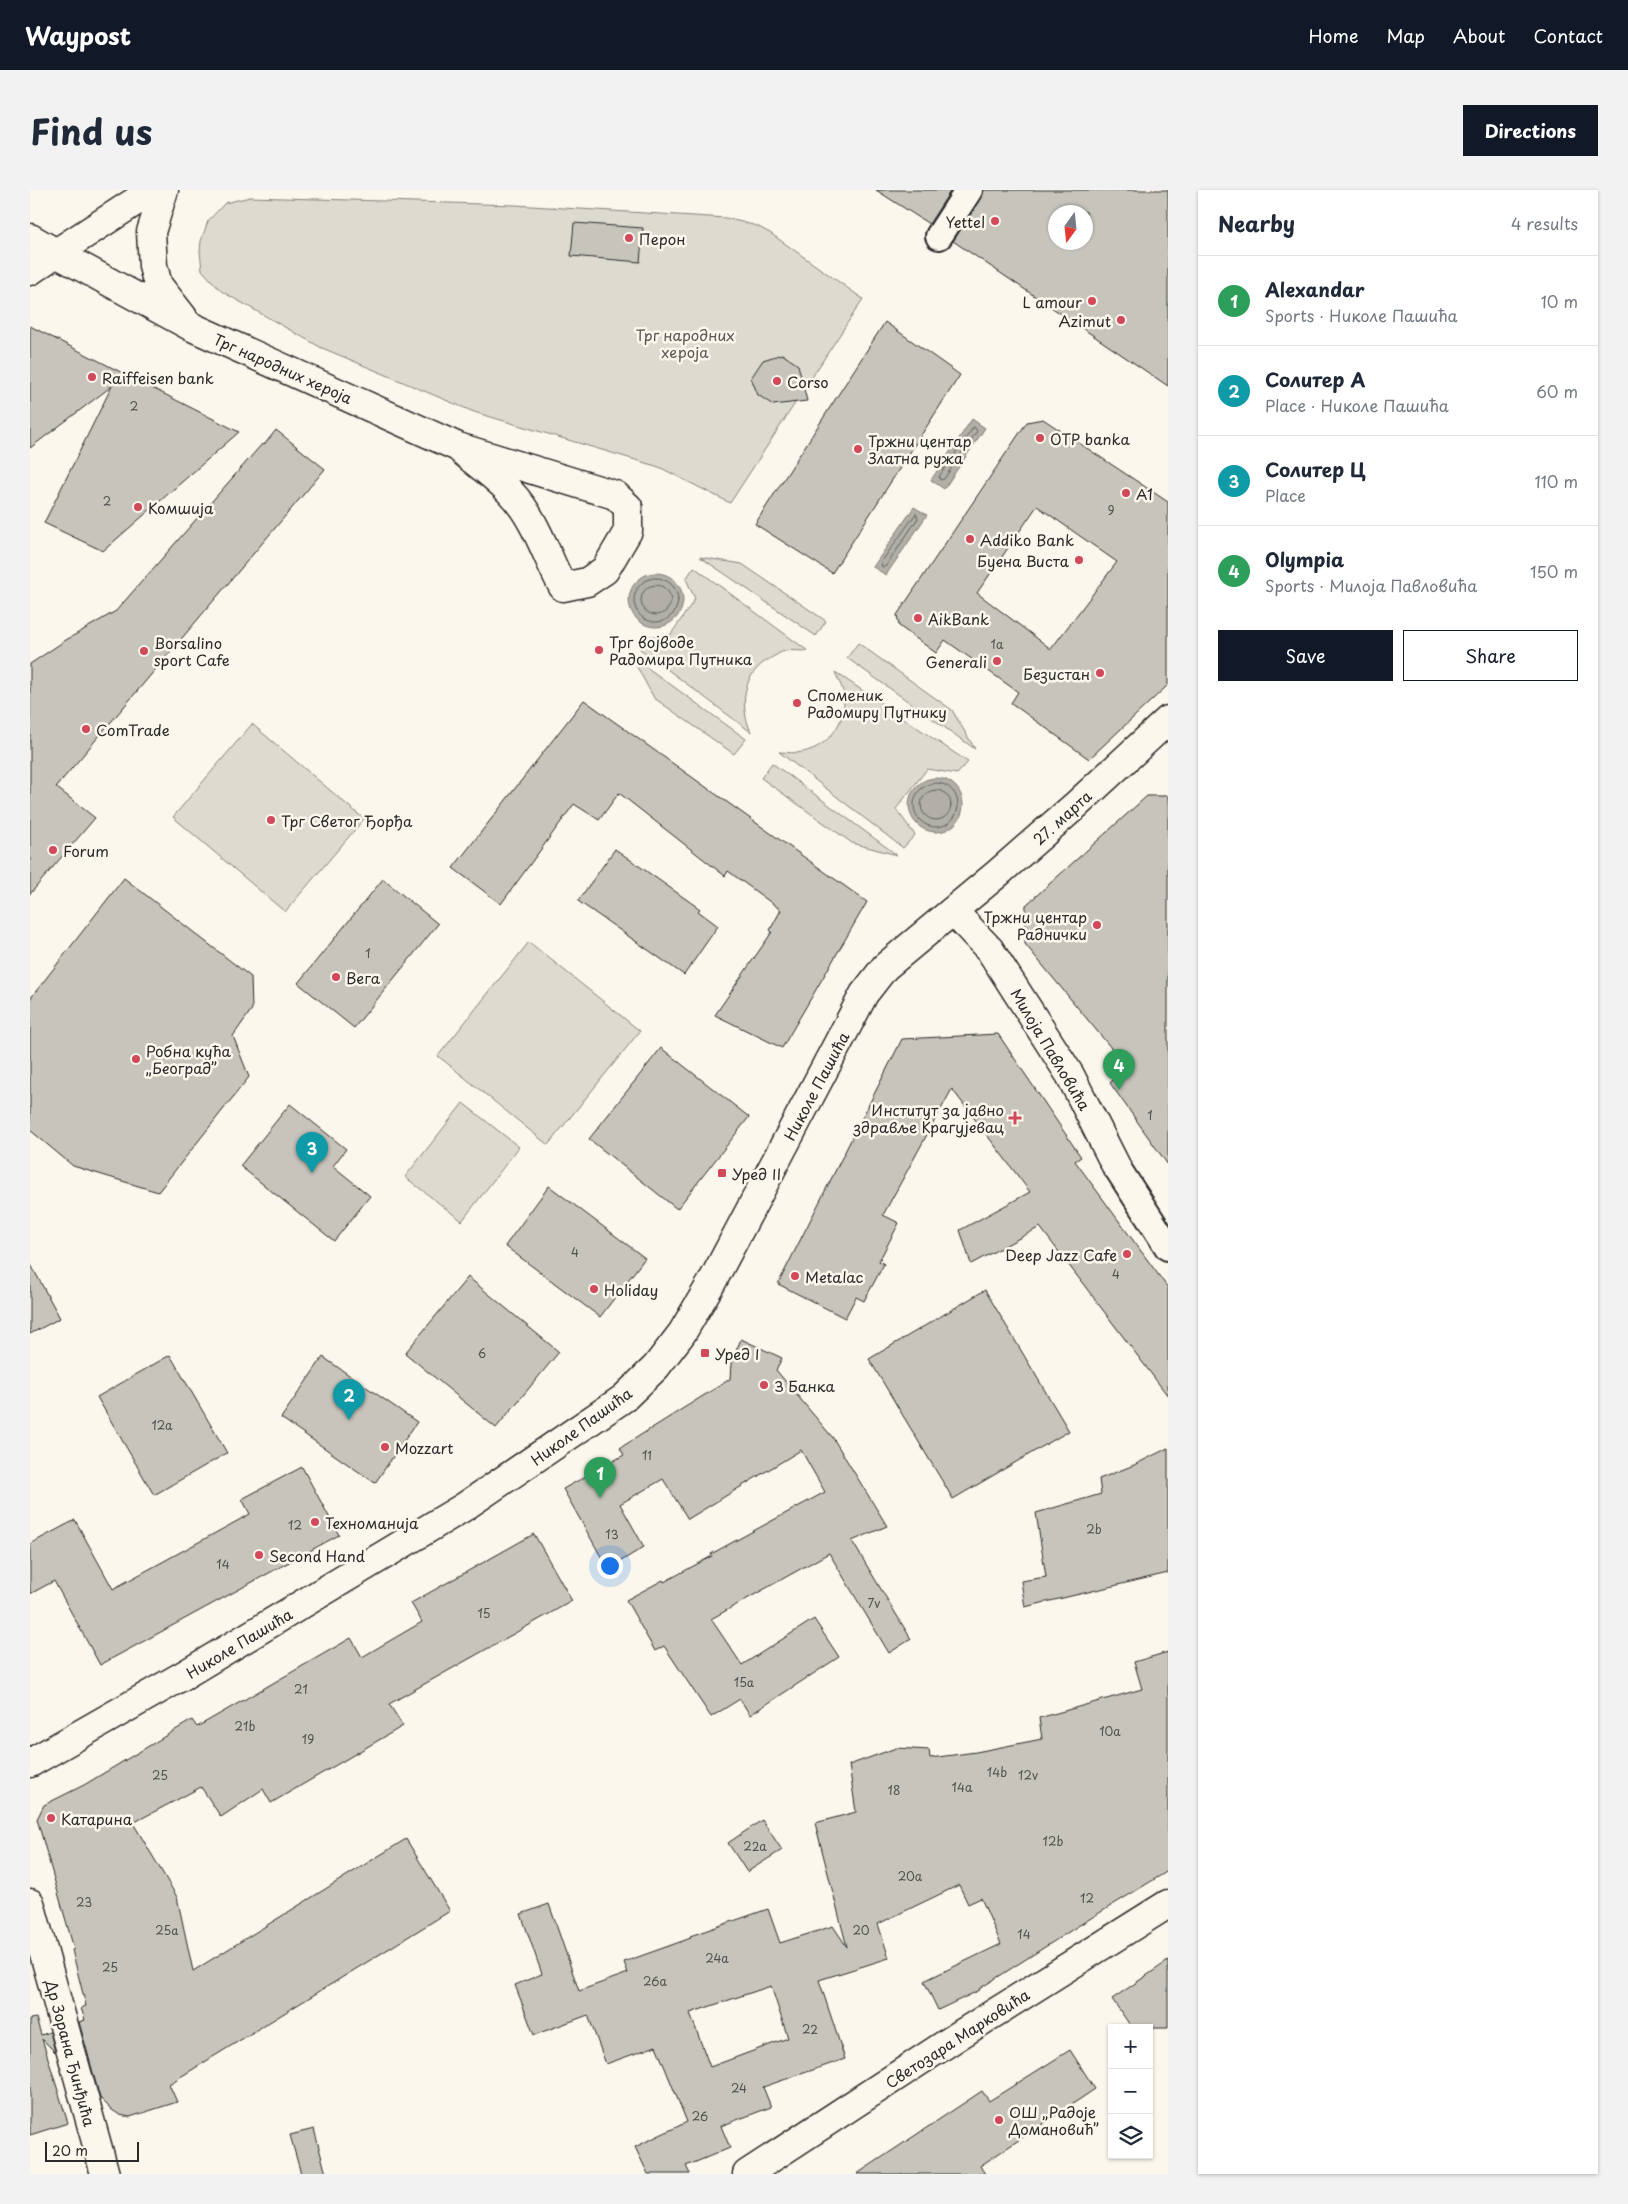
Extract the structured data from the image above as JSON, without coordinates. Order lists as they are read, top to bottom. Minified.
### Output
{"streets":{"street":["Трг народних хероја","27. марта","Милоја Павловића","Николе Пашића","Светозара Марковића","Др Зорана Ђинђића"]},"crossings":[["27. марта","Милоја Павловића"],["27. марта","Николе Пашића"],["Милоја Павловића","Николе Пашића"]],"parks":["Трг народних хероја"],"places":{"other":["Yettel","Перон","L amour","Azimut","Raiffeisen bank","Corso","OTP banka","Тржни центар Златна ружа","A1","Комшија","Addiko Bank","Буена Виста","AikBank","Трг војводе Радомира Путника","Borsalino sport Cafe","Generali","Безистан","Споменик Радомиру Путнику","ComTrade","Трг Светог Ђорђа","Forum","Тржни центар Раднички","Вега","Робна кућа „Београд”","Deep Jazz Cafe","Metalac","Holiday","3 Банка","Mozzart","Техноманија","Second Hand","Катарина","ОШ „Радоје Домановић”"],"health":["Институт за јавно здравље Крагујевац"],"transit":["Уред II","Уред I"]},"house_numbers":["2","2","9","1a","1","1","4","4","6","12a","11","12","2b","13","14","7v","15","15a","21","21b","10a","19","14b","25","12v","14a","18","12b","22a","20a","12","23","25a","20","14","24a","25","26a","22","24","26"],"scale_bar":"20 m","north":"bottom","page":{"header":"Waypost","nav":["Home","Map","About","Contact"],"title":"Find us","buttons":["Directions",["Save","Share"]],"heading":["Nearby","4 results"],"list":[{"mark":"1","name":"Alexandar","note":"Sports · Николе Пашића","value":"10 m"},{"mark":"2","name":"Солитер А","note":"Place · Николе Пашића","value":"60 m"},{"mark":"3","name":"Солитер Ц","note":"Place","value":"110 m"},{"mark":"4","name":"Olympia","note":"Sports · Милоја Павловића","value":"150 m"}],"pins":["4","3","2","1"],"map_buttons":["+","−"],"scale":"20 m"}}
